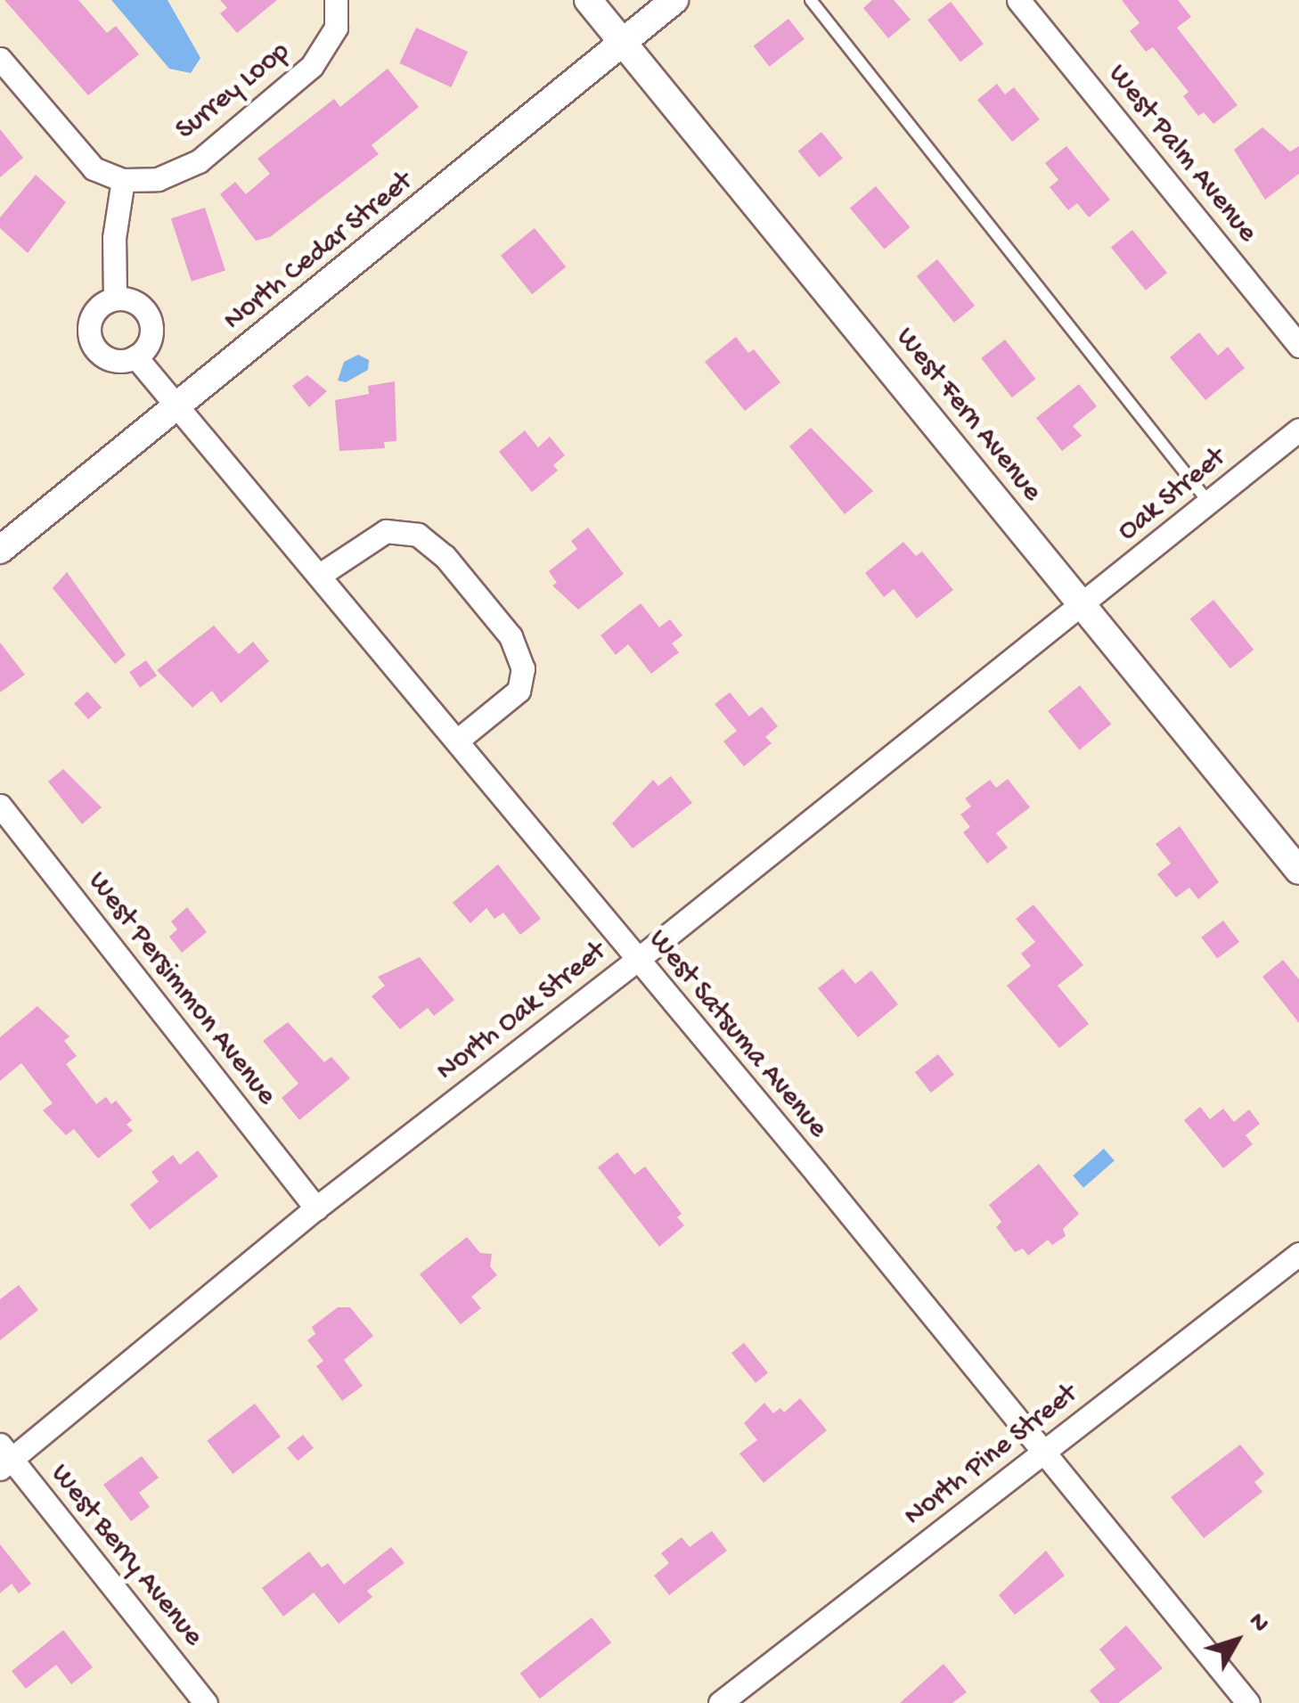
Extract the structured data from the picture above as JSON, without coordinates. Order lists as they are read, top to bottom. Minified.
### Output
{"streets":{"street":["Surrey Loop","West Palm Avenue","North Cedar Street","West Fern Avenue","Oak Street","West Persimmon Avenue","North Oak Street","West Satsuma Avenue","North Pine Street","West Berry Avenue"]},"crossings":[["North Cedar Street","West Fern Avenue"],["North Cedar Street","West Satsuma Avenue"],["West Fern Avenue","Oak Street"],["West Fern Avenue","North Oak Street"],["Oak Street","North Oak Street"],["West Persimmon Avenue","North Oak Street"],["North Oak Street","West Satsuma Avenue"],["North Oak Street","West Berry Avenue"],["West Satsuma Avenue","North Pine Street"]],"north":"top right"}
